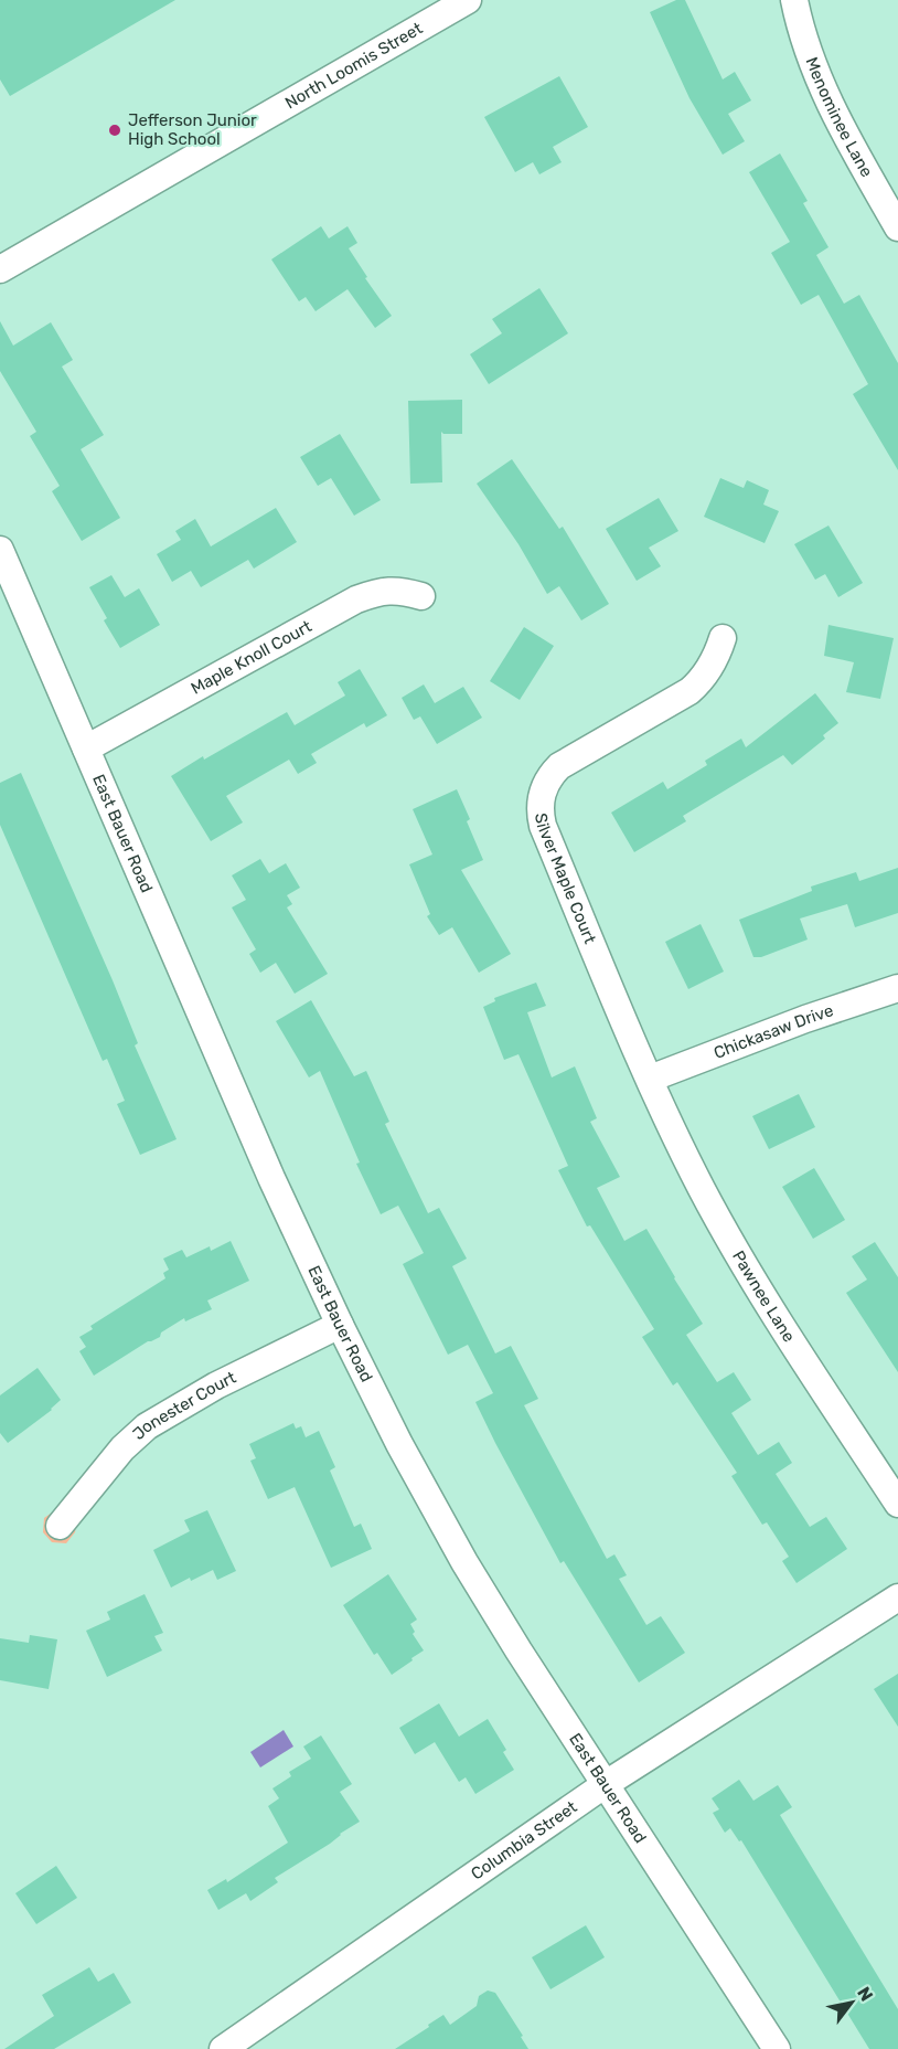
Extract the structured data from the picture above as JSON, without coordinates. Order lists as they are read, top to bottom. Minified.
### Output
{"streets":{"street":["North Loomis Street","Menominee Lane","Maple Knoll Court","East Bauer Road","Silver Maple Court","Chickasaw Drive","Pawnee Lane","Jonester Court","Columbia Street"]},"crossings":[["Maple Knoll Court","East Bauer Road"],["East Bauer Road","Jonester Court"],["East Bauer Road","Columbia Street"],["Silver Maple Court","Chickasaw Drive"],["Silver Maple Court","Pawnee Lane"],["Chickasaw Drive","Pawnee Lane"]],"places":["Jefferson Junior High School"],"north":"top right"}
